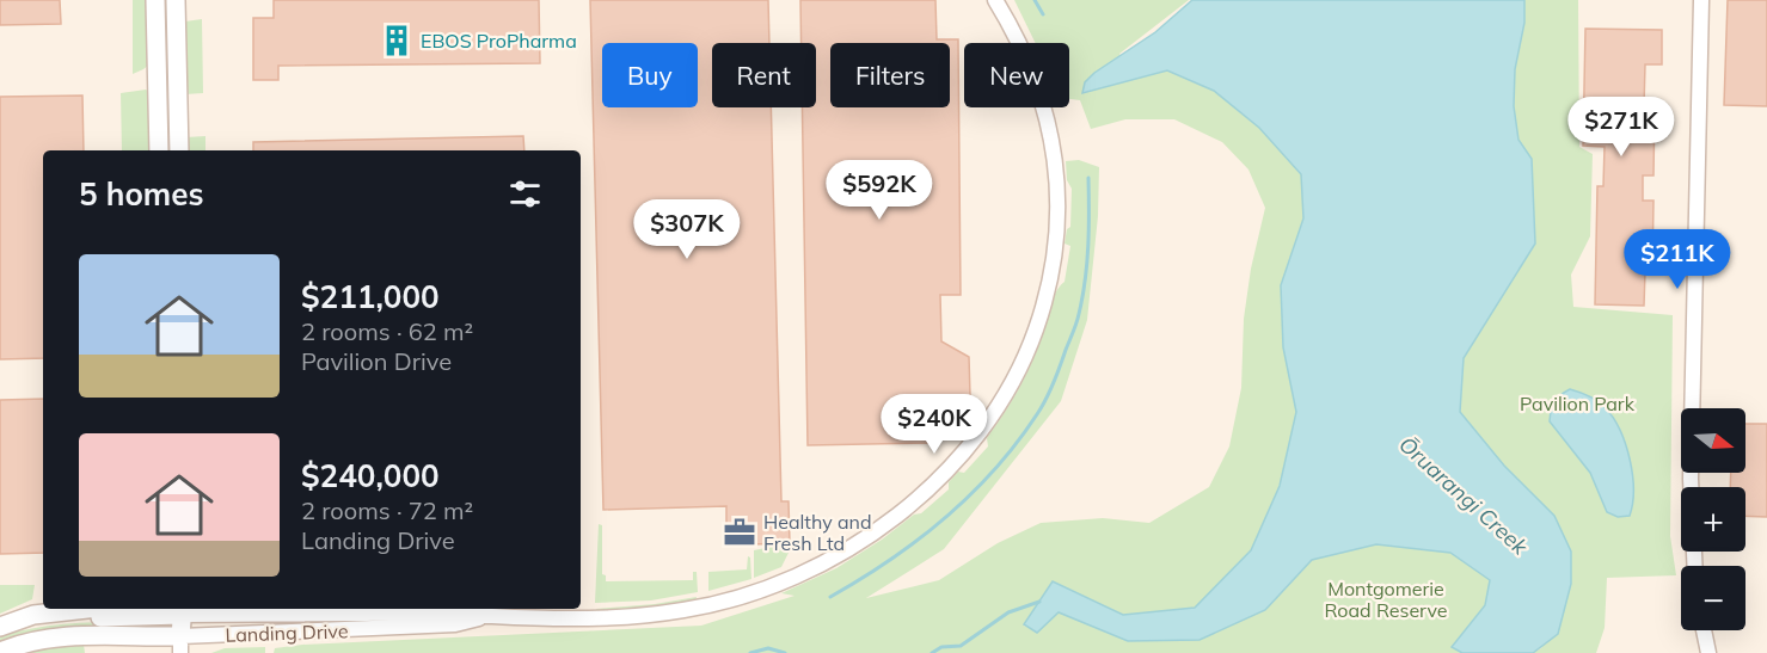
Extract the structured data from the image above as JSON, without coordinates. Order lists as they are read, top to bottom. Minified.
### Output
{"streets":{"street":["Landing Drive"]},"water":["Ōruarangi Creek"],"parks":["Pavilion Park","Montgomerie Road Reserve"],"places":{"building":["EBOS ProPharma"],"office":["Healthy and Fresh Ltd"]},"north":"right","page":{"chip":["Buy","Rent","Filters","New"],"price":["$271K","$592K","$307K","$211K","$240K"],"heading":"5 homes","list":[{"name":"$211,000","note":"2 rooms · 62 m² · Pavilion Drive"},{"name":"$240,000","note":"2 rooms · 72 m² · Landing Drive"}],"map_buttons":["+","−"]}}
